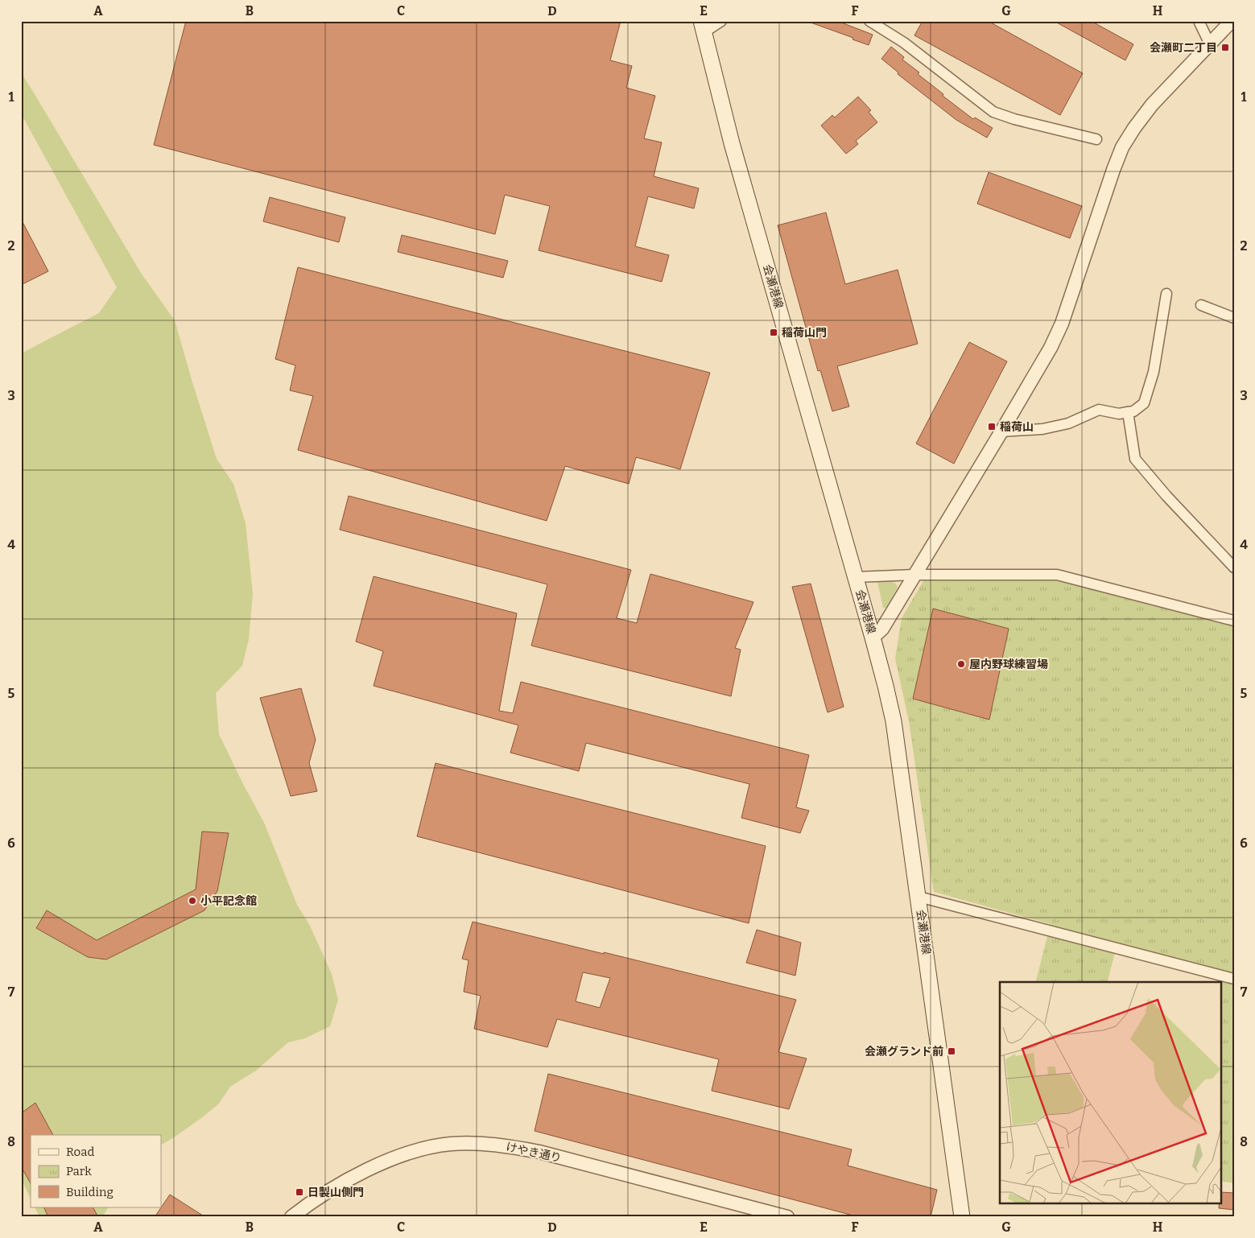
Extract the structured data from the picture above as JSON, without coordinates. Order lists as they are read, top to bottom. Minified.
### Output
{"streets":{"main road":["会瀬港線"],"street":["けやき通り"]},"places":{"transit":["会瀬町二丁目","稲荷山門","稲荷山","会瀬グランド前","日製山側門"],"other":["屋内野球練習場","小平記念館"]},"legend":["Road","Park","Building"],"grid":{"columns":["A","B","C","D","E","F","G","H"],"rows":["1","2","3","4","5","6","7","8"]}}
